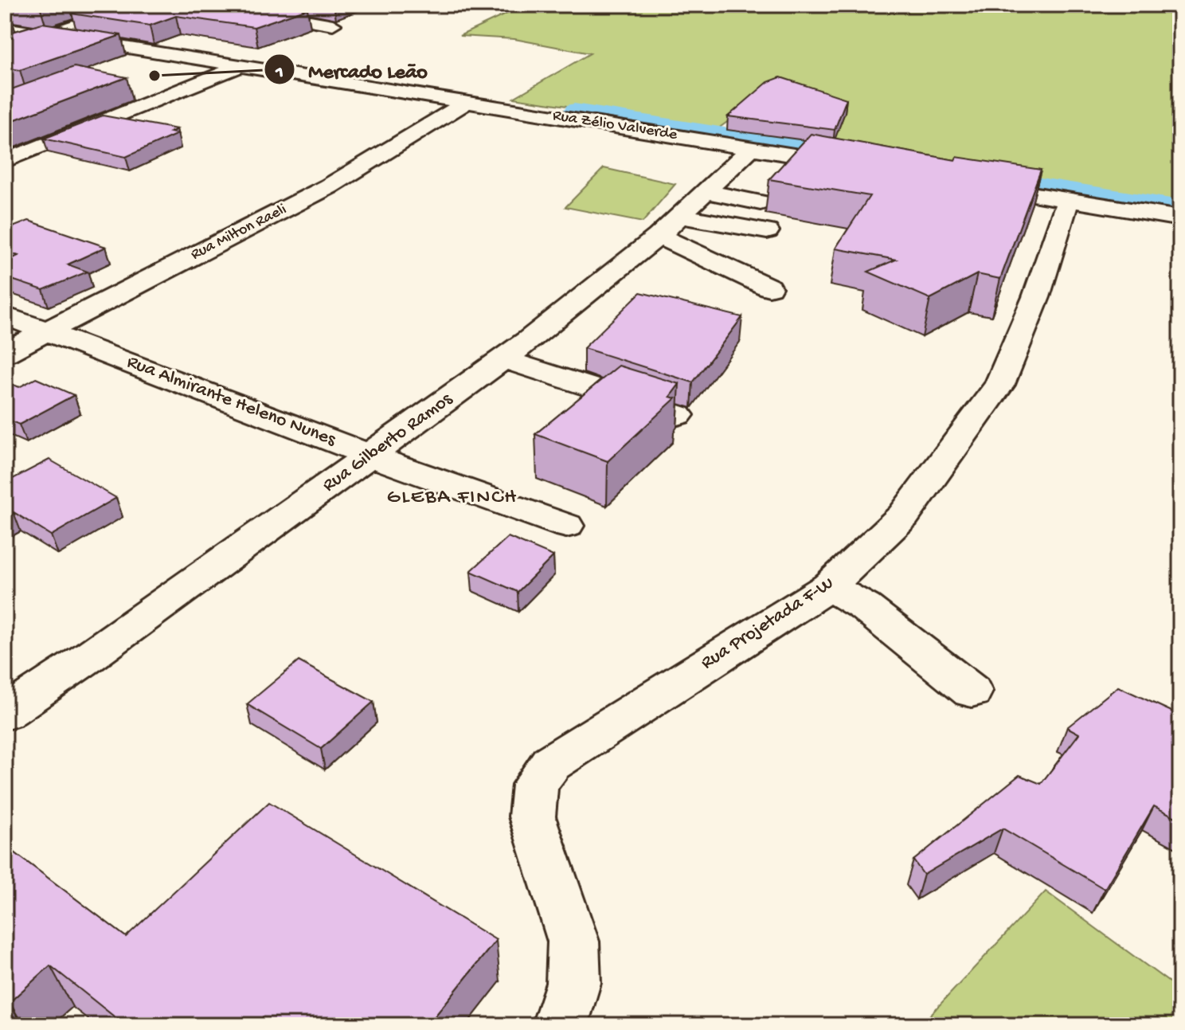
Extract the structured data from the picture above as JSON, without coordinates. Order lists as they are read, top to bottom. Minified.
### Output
{"streets":{"street":["Rua Zélio Valverde","Rua Milton Raeli","Rua Almirante Heleno Nunes","Rua Gilberto Ramos","Rua Projetada F-W"]},"crossings":[["Rua Zélio Valverde","Rua Milton Raeli"],["Rua Zélio Valverde","Rua Gilberto Ramos"],["Rua Milton Raeli","Rua Almirante Heleno Nunes"],["Rua Almirante Heleno Nunes","Rua Gilberto Ramos"]],"districts":["GLEBA FINCH"],"places":["Mercado Leão"]}
